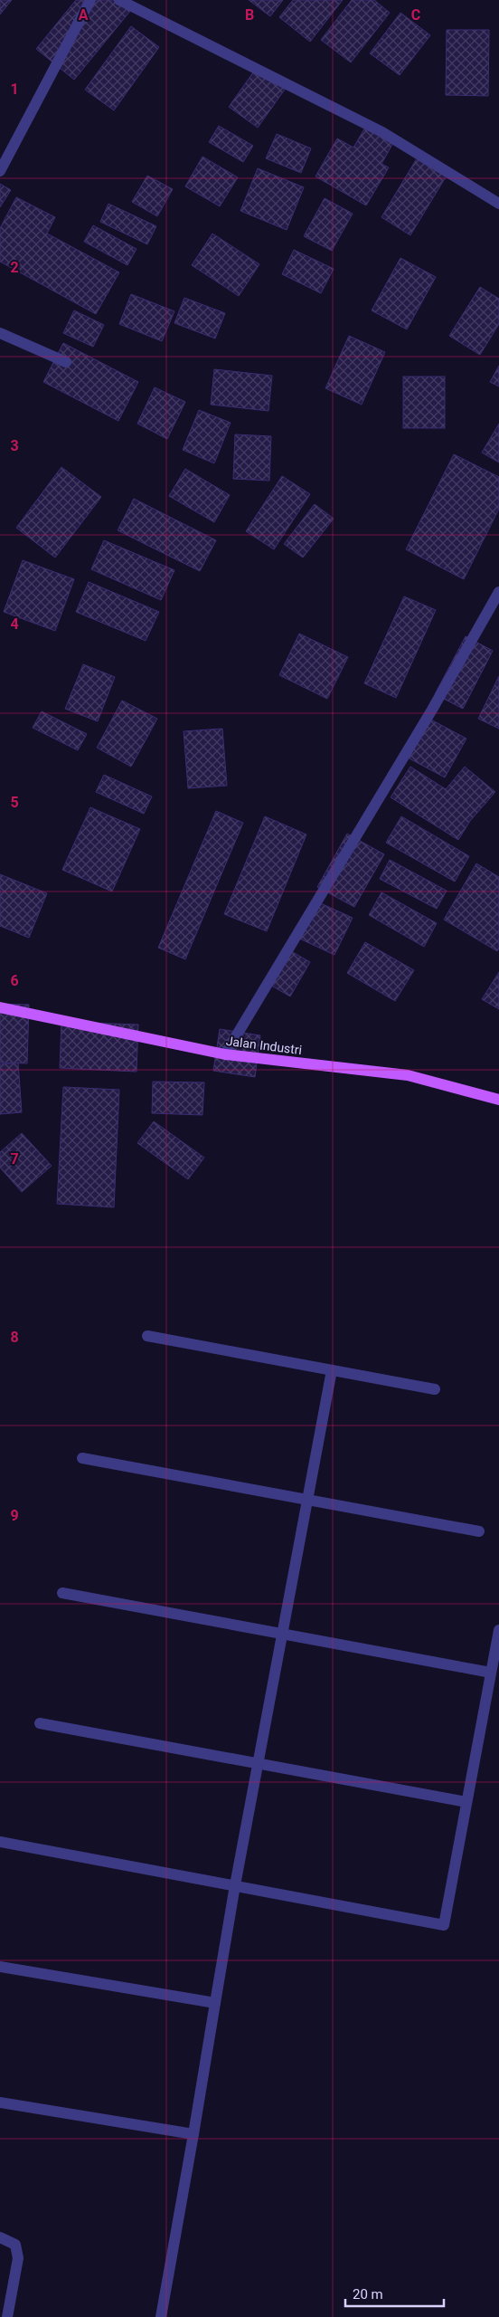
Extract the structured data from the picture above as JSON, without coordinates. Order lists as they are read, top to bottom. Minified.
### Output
{"streets":{"main road":["Jalan Industri"]},"scale_bar":"20 m","grid":{"columns":["A","B","C"],"rows":["1","2","3","4","5","6","7","8","9"]}}
